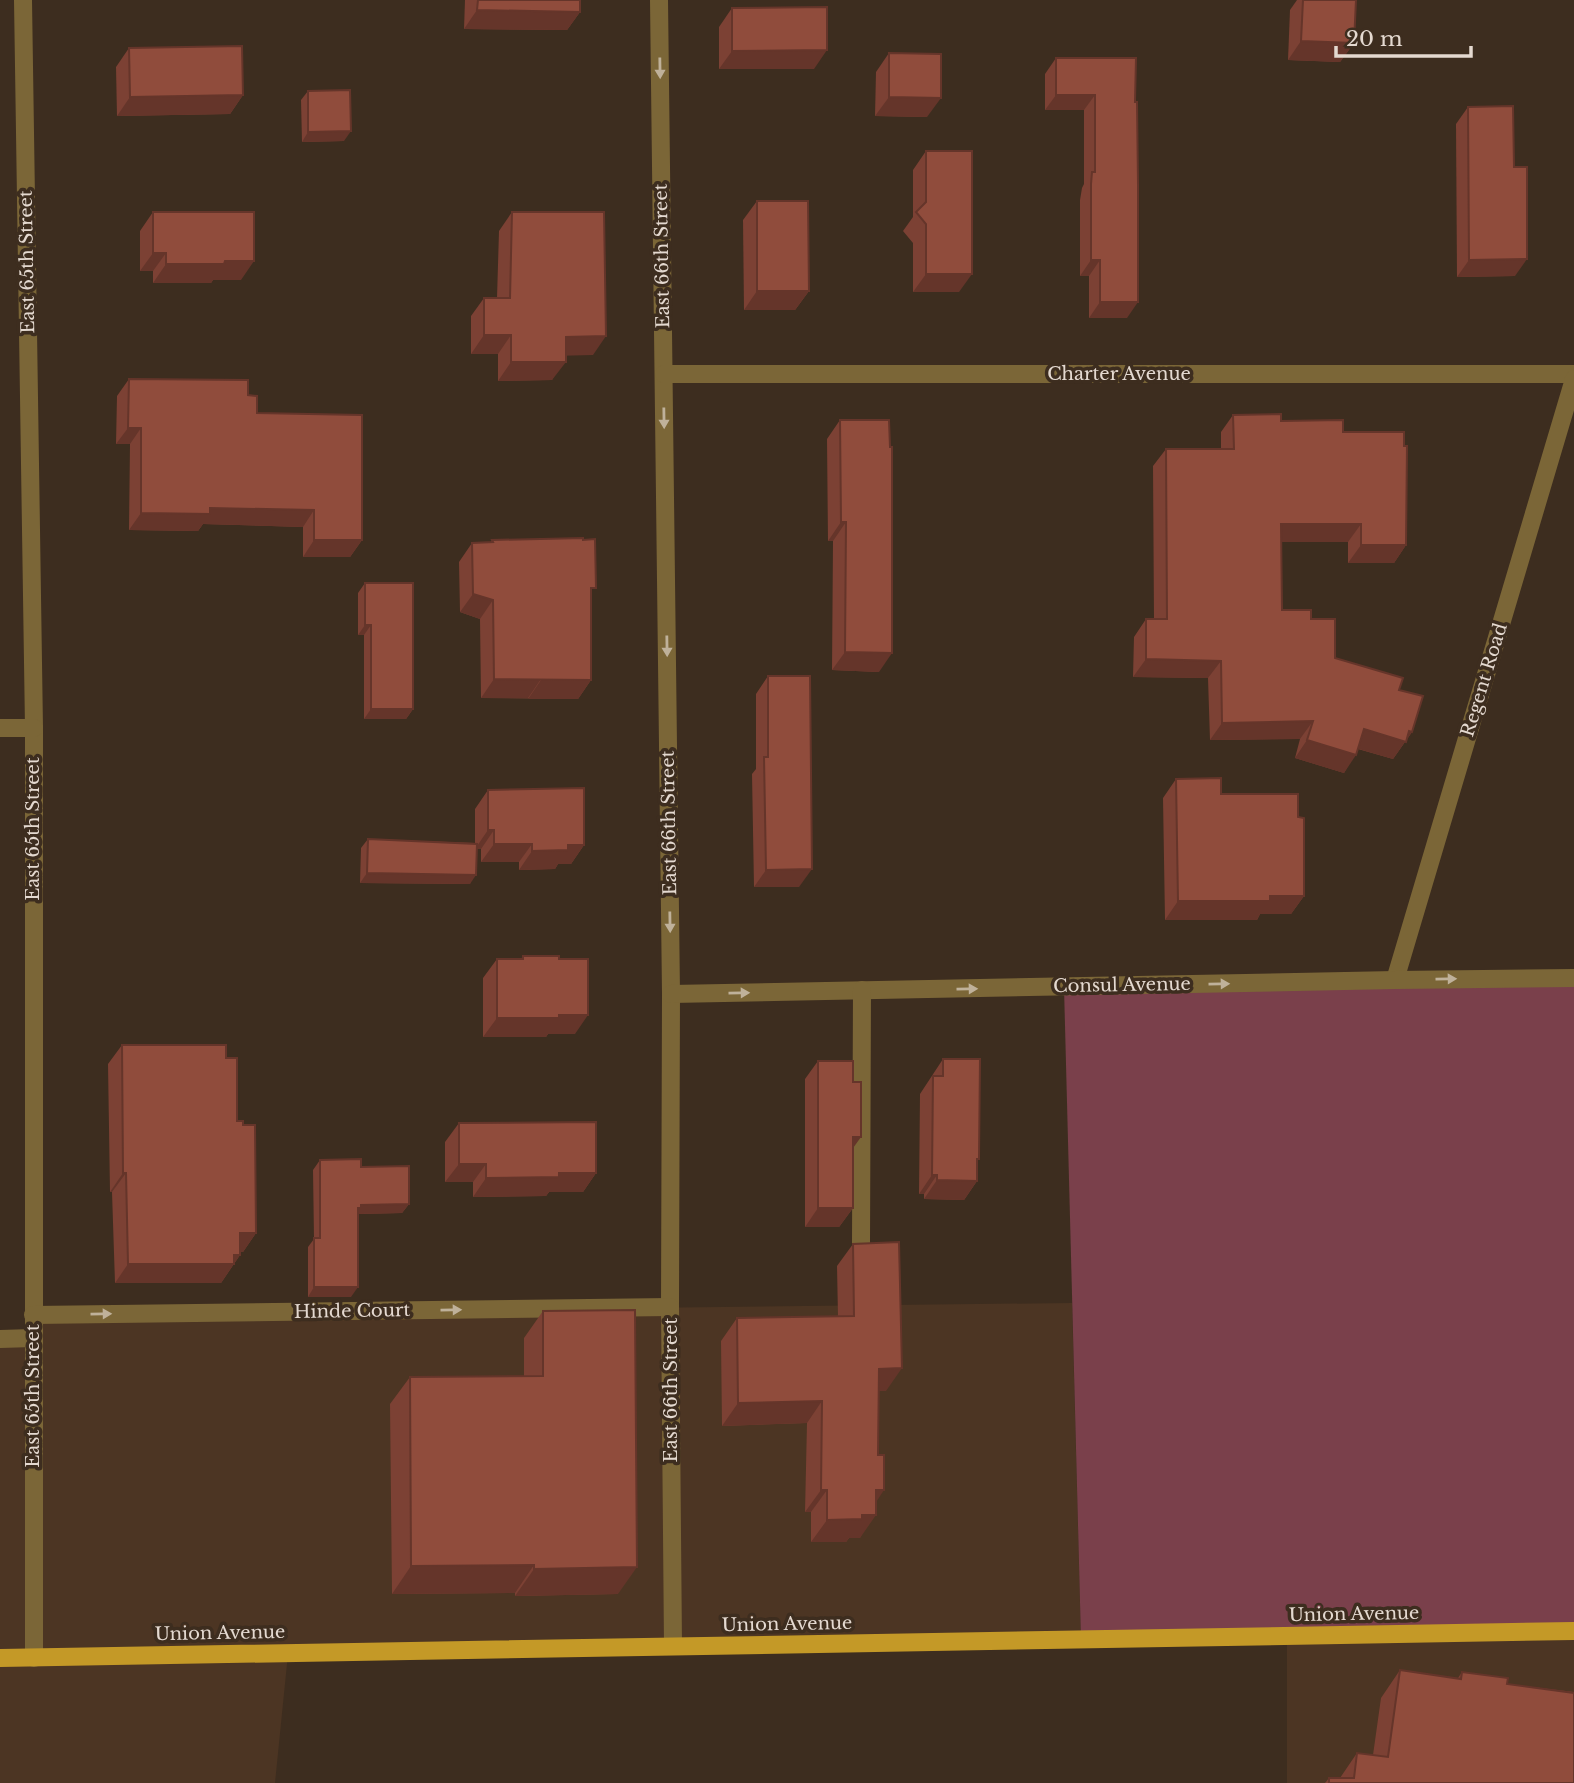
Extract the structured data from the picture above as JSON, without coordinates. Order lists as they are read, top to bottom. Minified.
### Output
{"streets":{"main road":["Union Avenue"],"street":["East 66th Street","East 65th Street","Charter Avenue","Regent Road","Consul Avenue","Hinde Court"]},"crossings":[["East 66th Street","Charter Avenue"],["East 66th Street","Consul Avenue"],["East 66th Street","Hinde Court"],["East 66th Street","Union Avenue"],["East 65th Street","Hinde Court"],["East 65th Street","Union Avenue"],["Charter Avenue","Regent Road"],["Regent Road","Consul Avenue"]],"one_way":["East 66th Street","Consul Avenue","Hinde Court"],"scale_bar":"20 m"}
